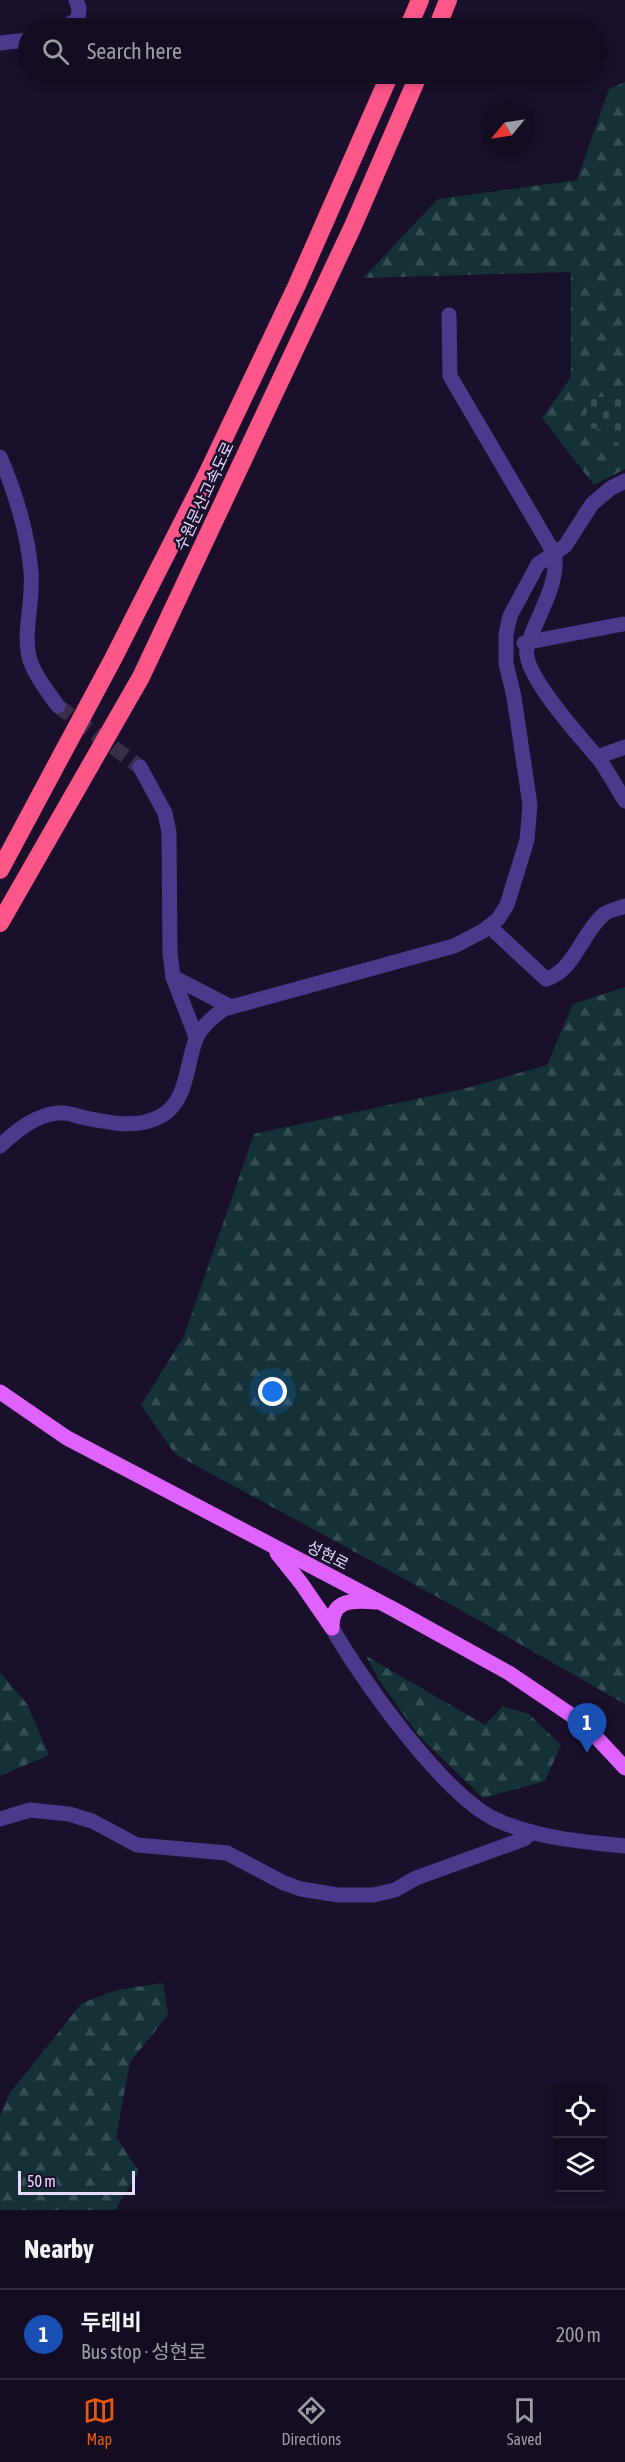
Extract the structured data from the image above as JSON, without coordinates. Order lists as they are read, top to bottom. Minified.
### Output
{"streets":{"highway":["수원문산고속도로"],"main road":["성현로"]},"scale_bar":"50 m","north":"bottom left","page":{"search":"Search here","pins":"1","scale":"50 m","heading":"Nearby","list":[{"mark":"1","name":"두테비","note":"Bus stop · 성현로","value":"200 m"}],"nav":["Map","Directions","Saved"]}}
